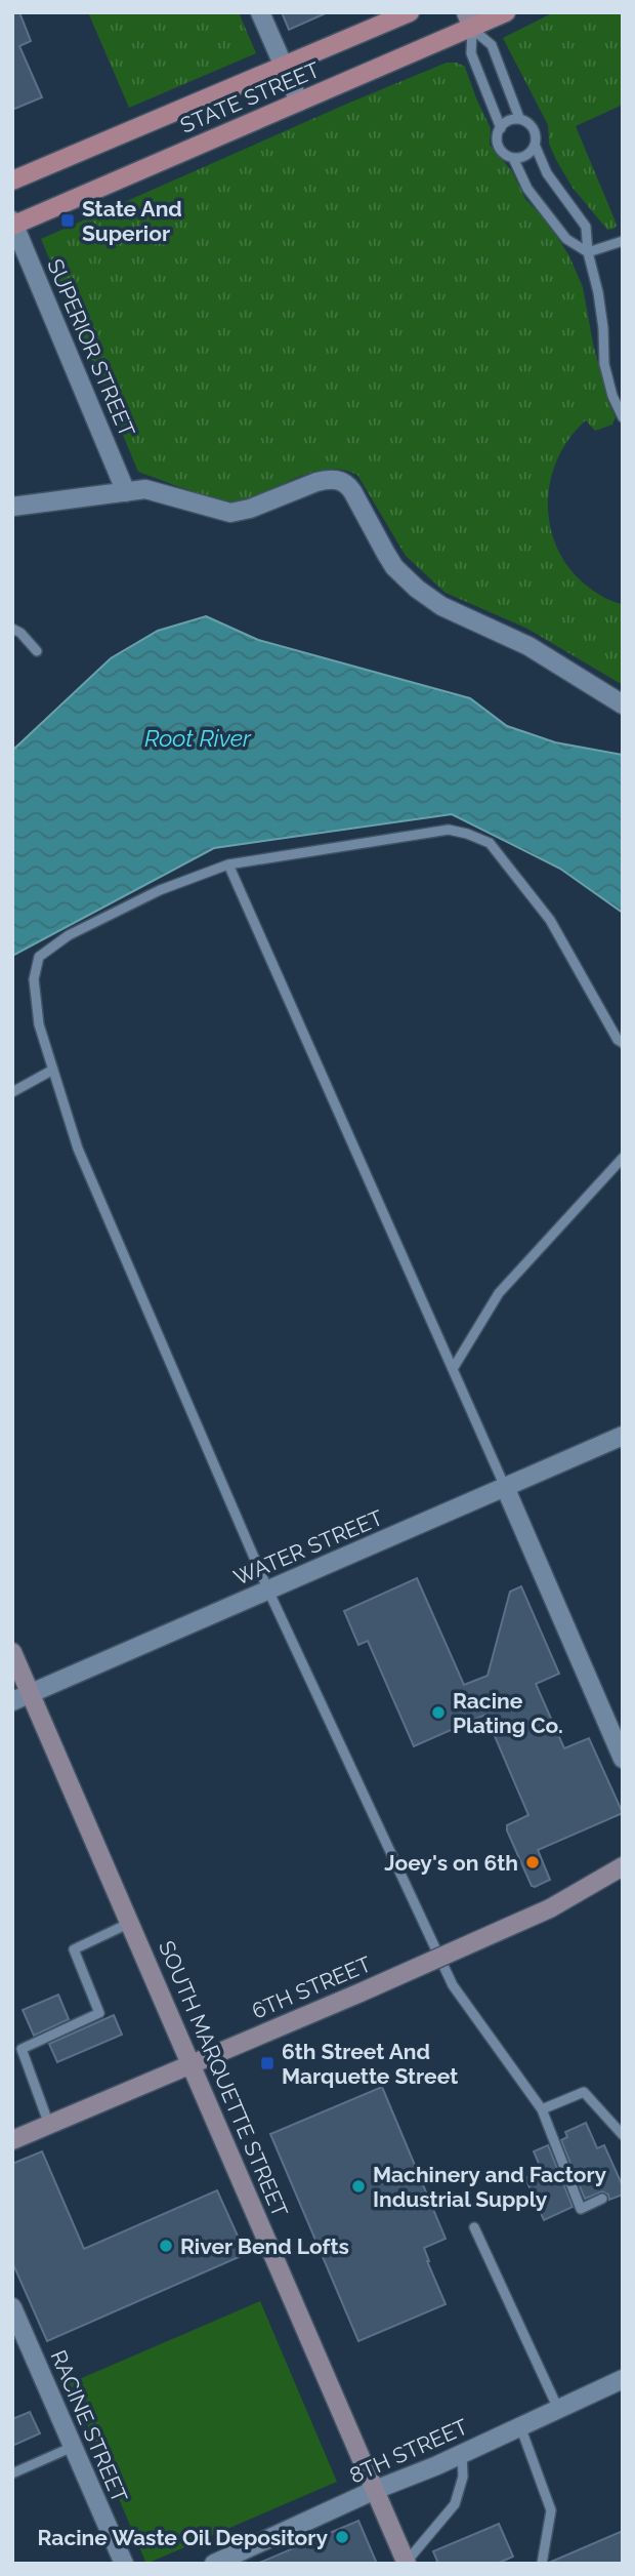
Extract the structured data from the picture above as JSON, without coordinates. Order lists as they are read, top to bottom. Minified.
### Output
{"streets":{"main road":["STATE STREET"],"street":["SUPERIOR STREET","WATER STREET","6TH STREET","SOUTH MARQUETTE STREET","RACINE STREET","8TH STREET"]},"crossings":[["STATE STREET","SUPERIOR STREET"],["WATER STREET","SOUTH MARQUETTE STREET"],["6TH STREET","SOUTH MARQUETTE STREET"],["SOUTH MARQUETTE STREET","8TH STREET"]],"water":["Root River"],"places":{"transit":["State And Superior","6th Street And Marquette Street"],"other":["Racine Plating Co.","Joey's on 6th","Machinery and Factory Industrial Supply","River Bend Lofts","Racine Waste Oil Depository"]}}
